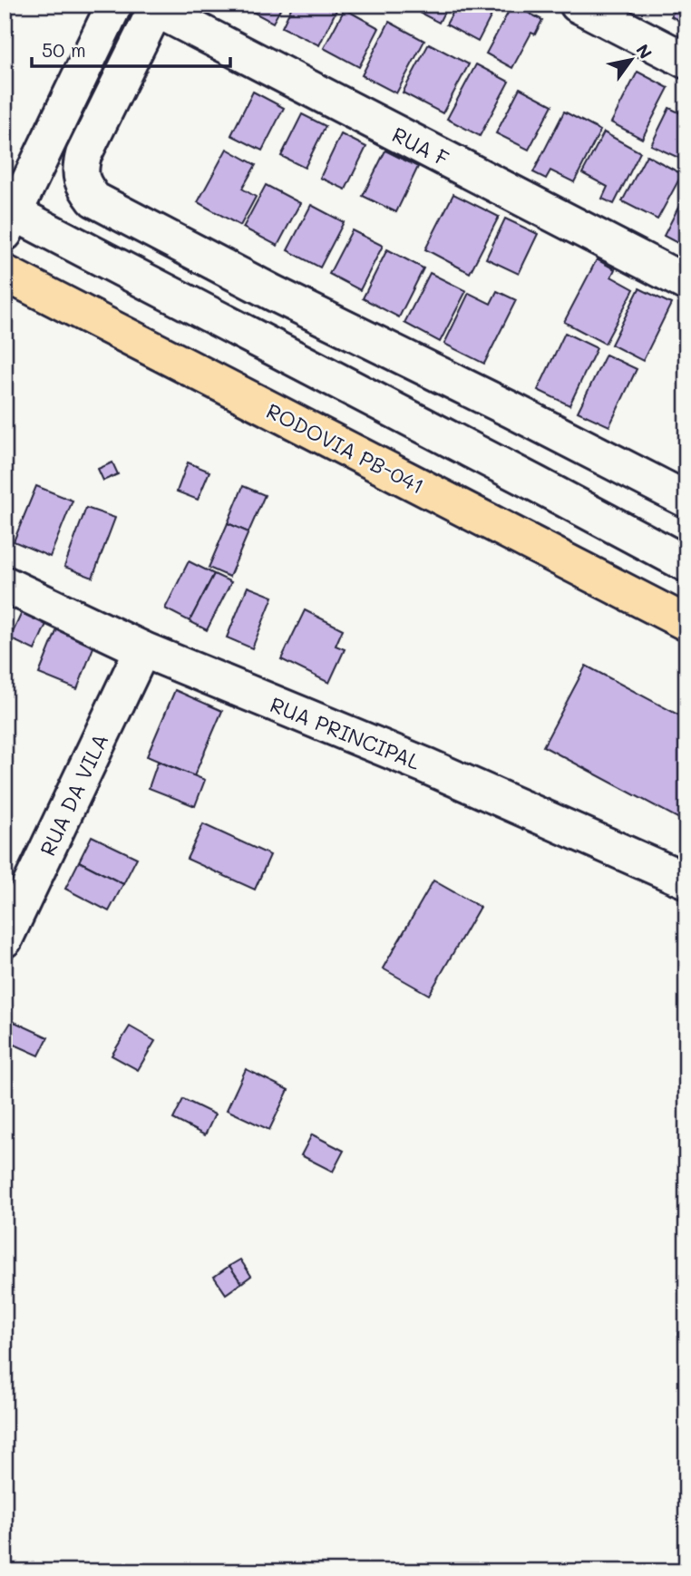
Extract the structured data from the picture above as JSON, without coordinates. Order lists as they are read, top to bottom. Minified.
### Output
{"streets":{"main road":["RODOVIA PB-041"],"street":["RUA F","RUA PRINCIPAL","RUA DA VILA"]},"crossings":[["RUA PRINCIPAL","RUA DA VILA"]],"scale_bar":"50 m","north":"top right"}
